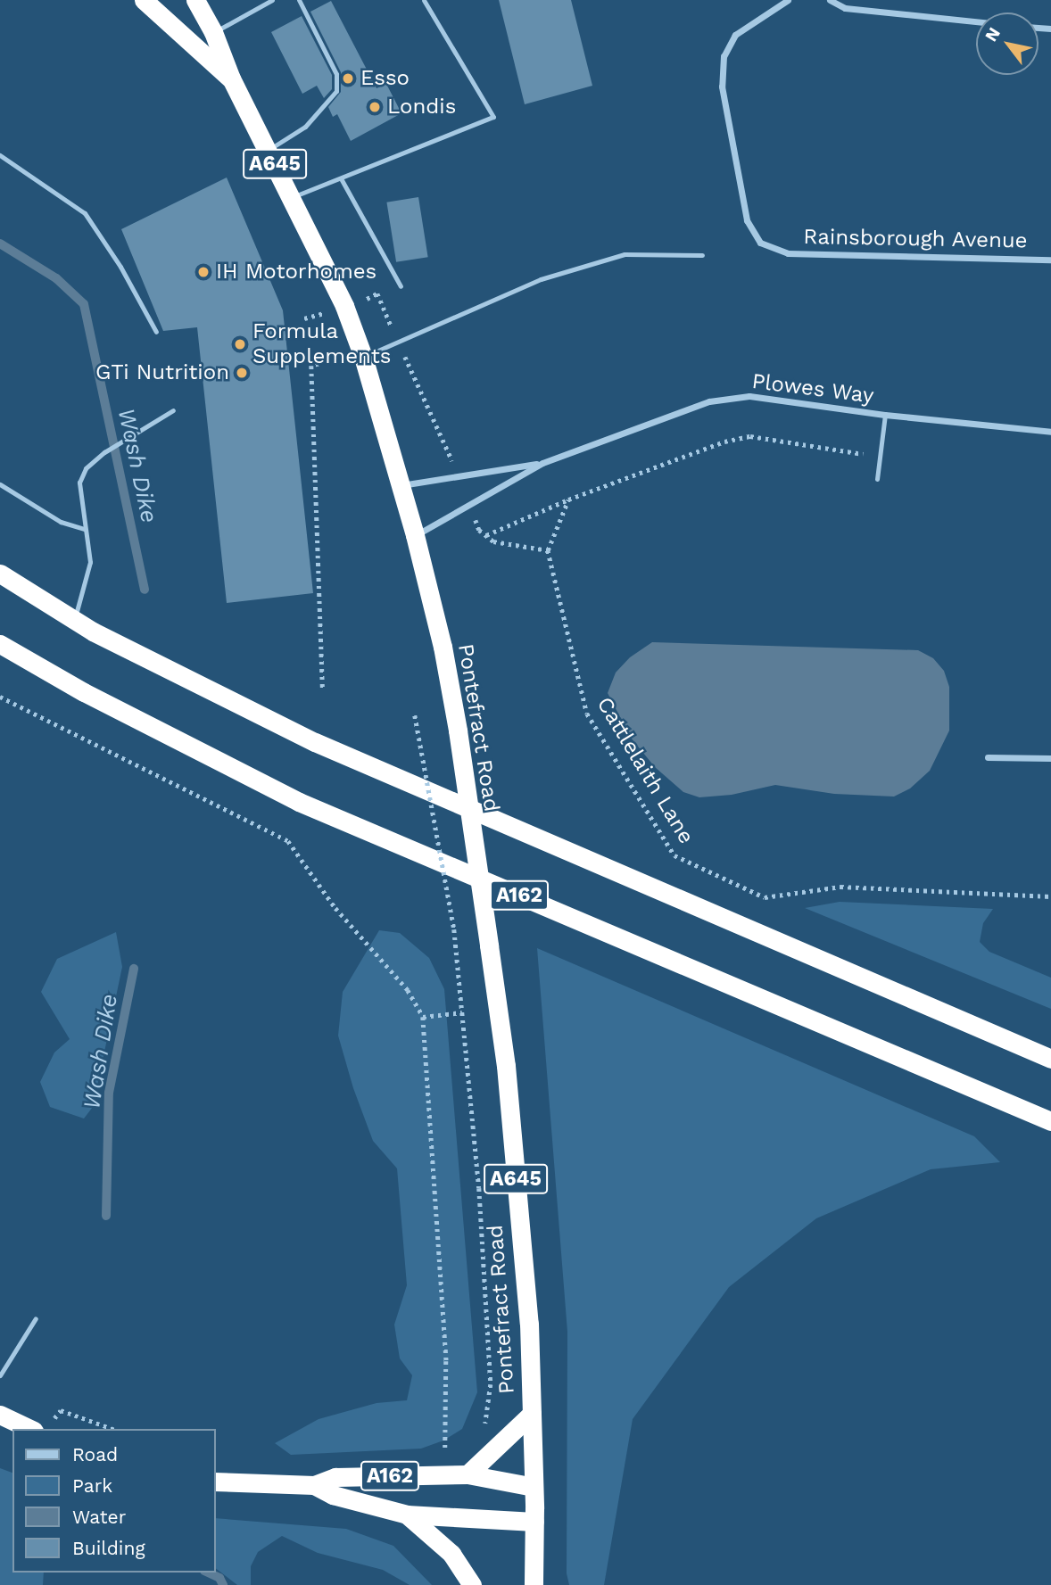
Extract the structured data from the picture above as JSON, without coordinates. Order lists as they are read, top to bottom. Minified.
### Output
{"streets":{"highway":["A645","Pontefract Road","A162"],"street":["Rainsborough Avenue","Plowes Way"],"path":["Cattlelaith Lane"]},"crossings":[["A645","Pontefract Road"],["A645","A162"],["Plowes Way","Pontefract Road"],["Pontefract Road","A162"]],"water":["Wash Dike"],"places":["Esso","Londis","IH Motorhomes","Formula Supplements","GTi Nutrition"],"legend":["Road","Park","Water","Building"],"north":"top left"}
